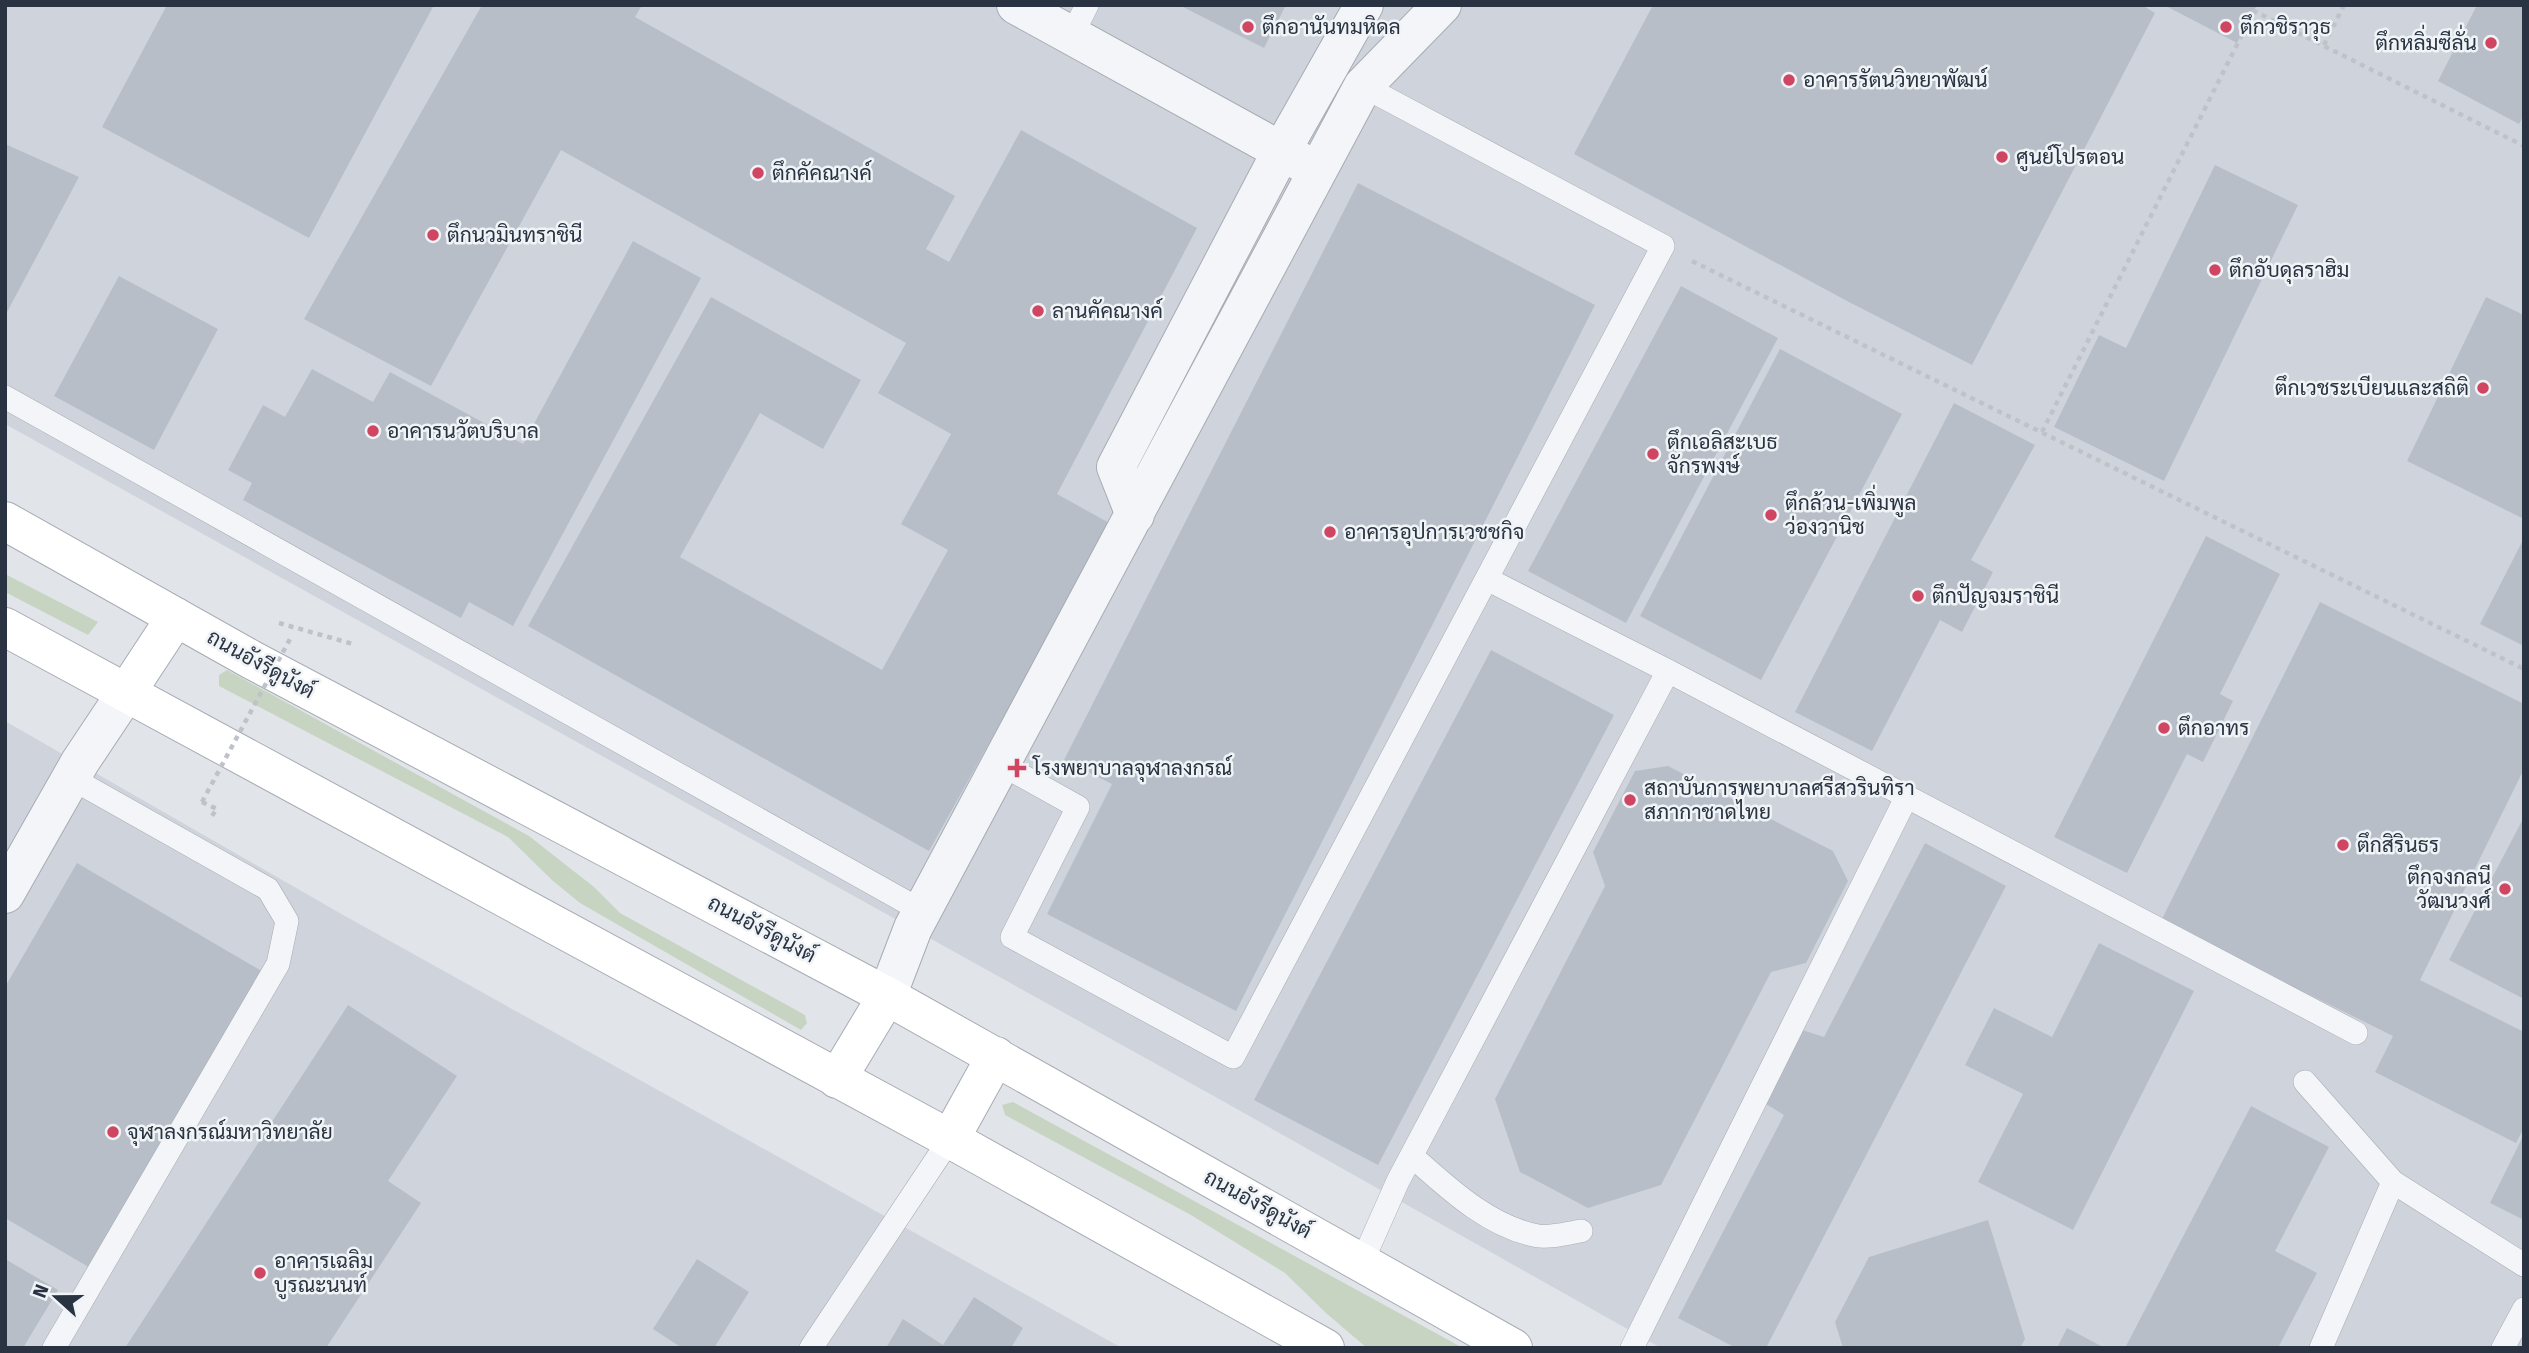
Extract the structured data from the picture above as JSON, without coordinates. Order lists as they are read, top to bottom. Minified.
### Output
{"streets":{"main road":["ถนนอังรีดูนังต์"]},"places":{"other":["ตึกอานันทมหิดล","ตึกวชิราวุธ","ตึกหลิ่มซีลั่น","อาคารรัตนวิทยาพัฒน์","ศูนย์โปรตอน","ตึกคัคณางค์","ตึกนวมินทราชินี","ตึกอับดุลราฮิม","ลานคัคณางค์","ตึกเวชระเบียนและสถิติ","อาคารนวัตบริบาล","ตึกเอลิสะเบธ จักรพงษ์","ตึกล้วน-เพิ่มพูล ว่องวานิช","อาคารอุปการเวชชกิจ","ตึกปัญจมราชินี","ตึกอาทร","สถาบันการพยาบาลศรีสวรินทิรา สภากาชาดไทย","ตึกสิรินธร","ตึกจงกลนี วัฒนวงศ์","จุฬาลงกรณ์มหาวิทยาลัย","อาคารเฉลิม บูรณะนนท์"],"health":["โรงพยาบาลจุฬาลงกรณ์"]},"north":"left"}
